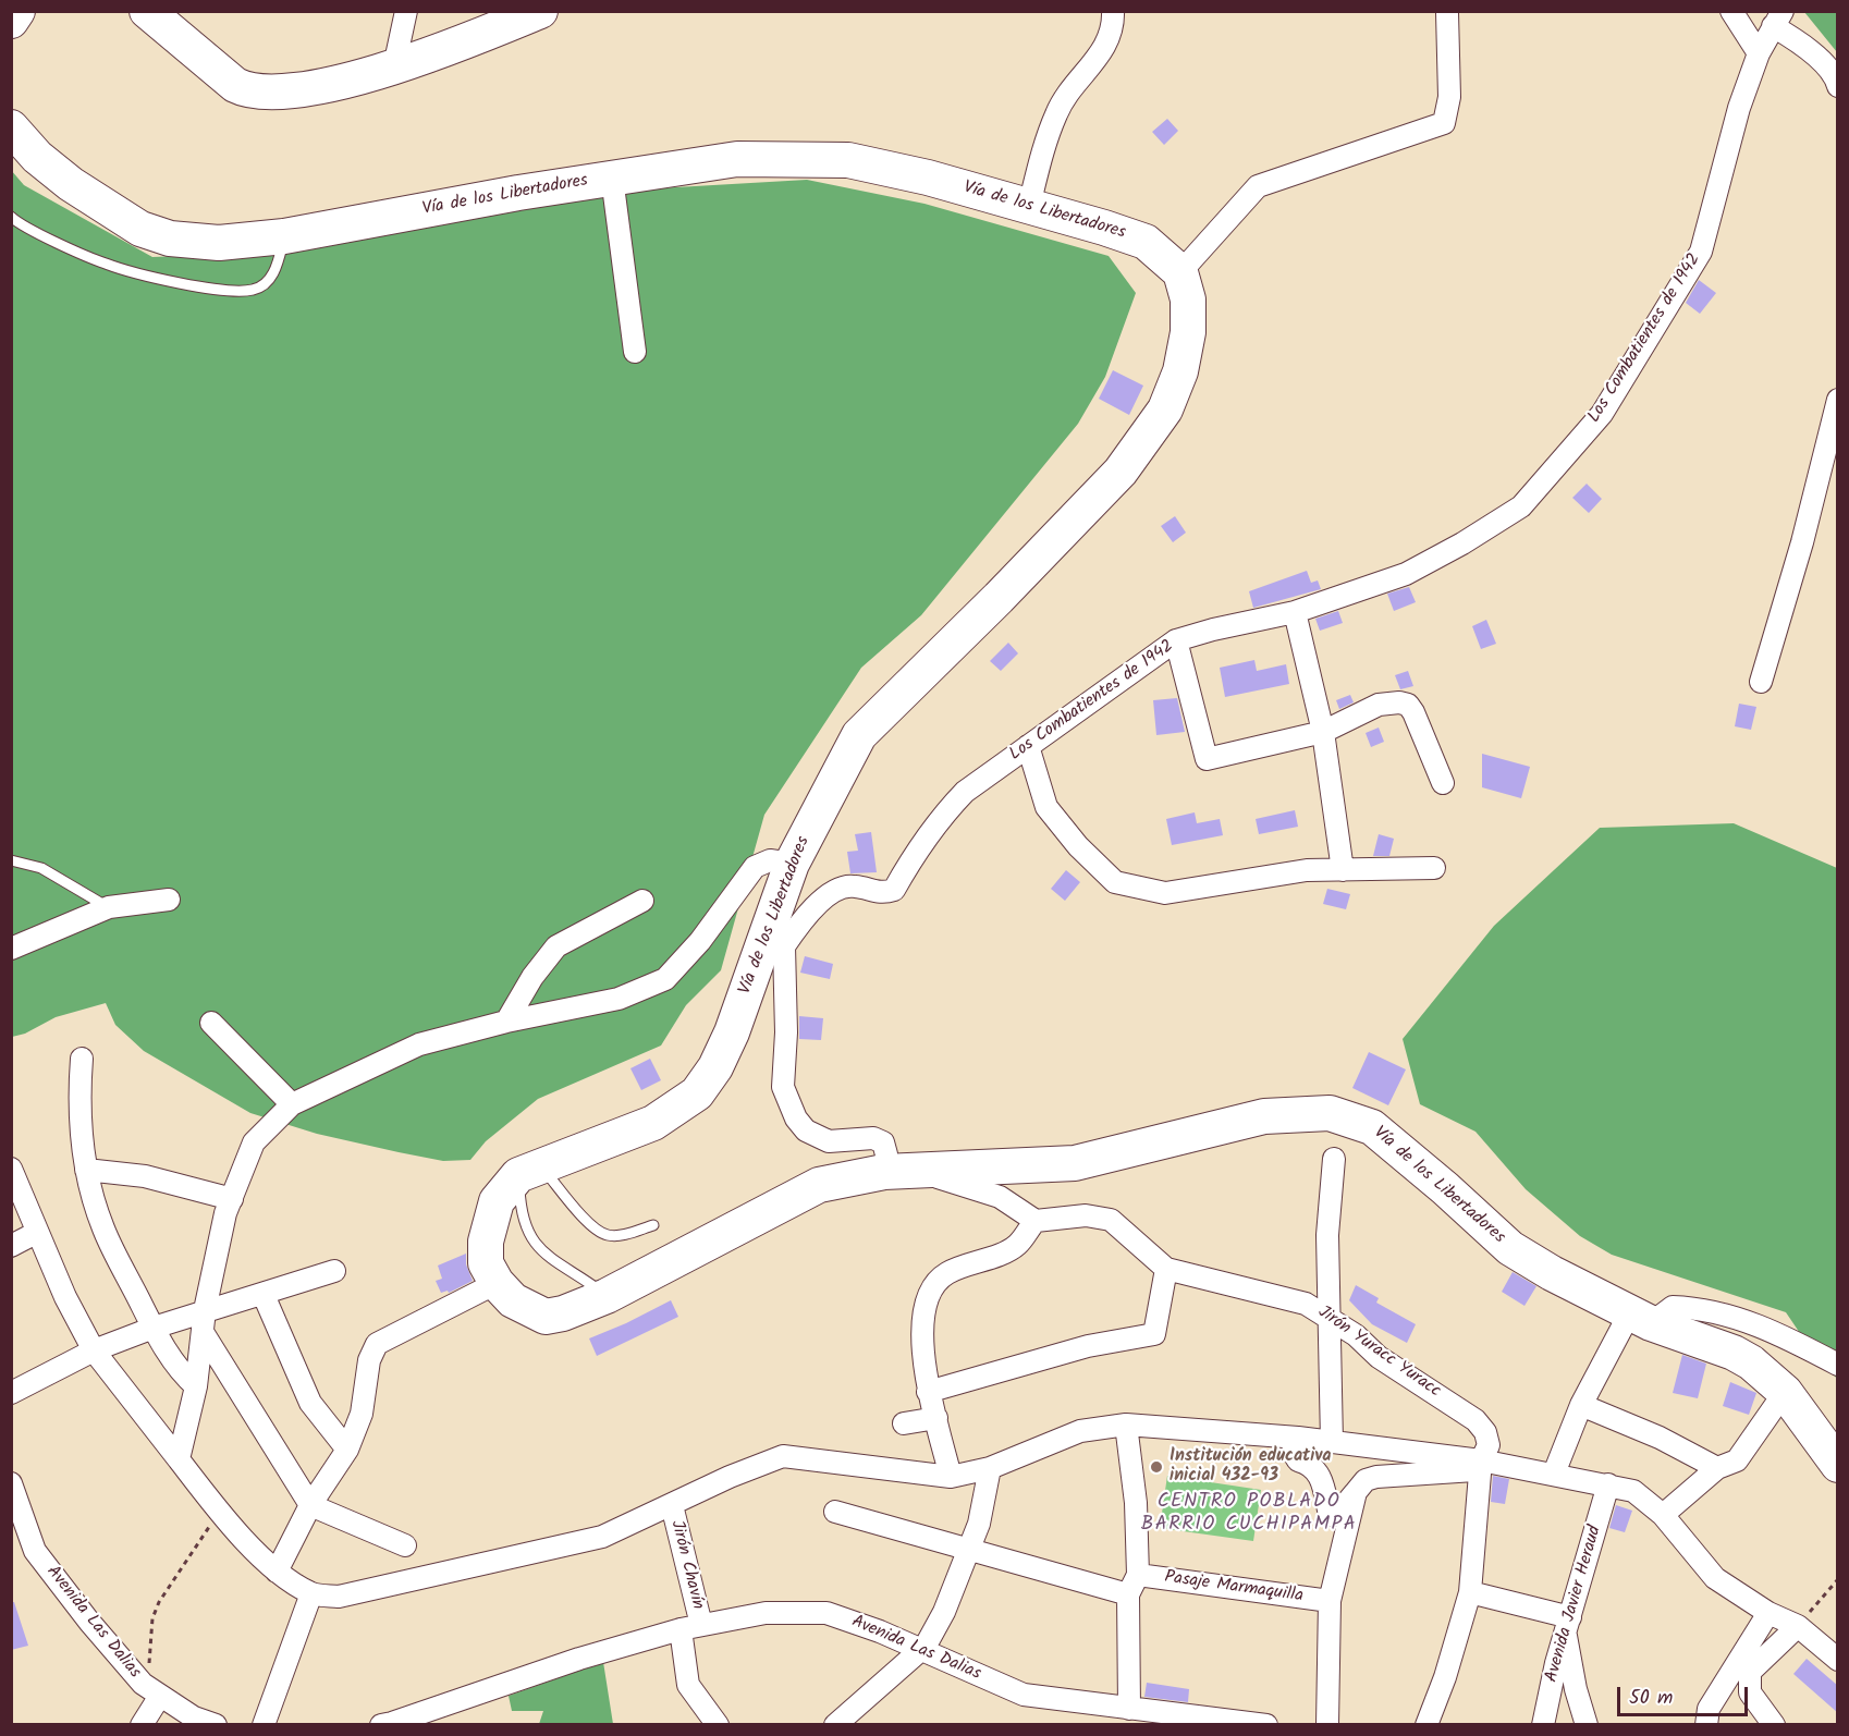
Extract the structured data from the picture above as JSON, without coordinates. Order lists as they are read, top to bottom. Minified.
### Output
{"streets":{"highway":["Vía de los Libertadores"],"street":["Los Combatientes de 1942","Jirón Yuracc Yuracc","Jirón Chavín","Pasaje Marmaquilla","Avenida Javier Heraud","Avenida Las Dalias"]},"crossings":[["Vía de los Libertadores","Los Combatientes de 1942"],["Jirón Chavín","Avenida Las Dalias"]],"districts":["CENTRO POBLADO BARRIO CUCHIPAMPA"],"places":["Institución educativa inicial 432-93"],"scale_bar":"50 m"}
